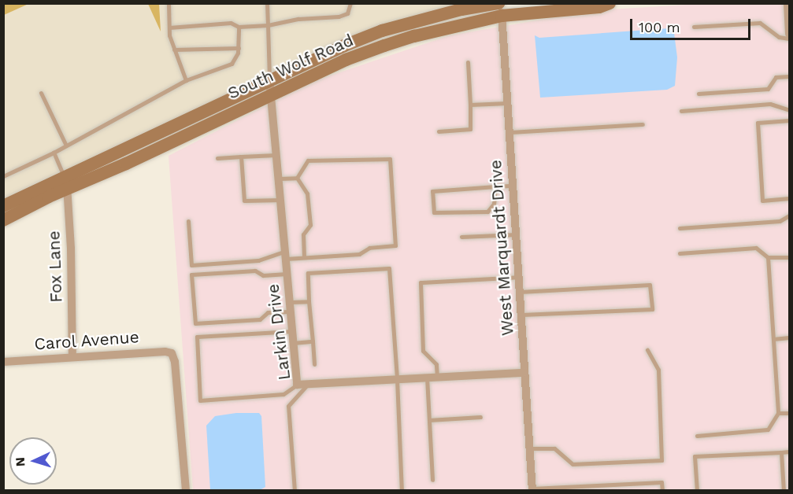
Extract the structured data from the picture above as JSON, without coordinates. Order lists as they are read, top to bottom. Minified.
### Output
{"streets":{"main road":["South Wolf Road"],"street":["West Marquardt Drive","Fox Lane","Larkin Drive","Carol Avenue"]},"crossings":[["South Wolf Road","West Marquardt Drive"],["South Wolf Road","Fox Lane"],["South Wolf Road","Larkin Drive"],["West Marquardt Drive","Larkin Drive"],["Fox Lane","Carol Avenue"]],"scale_bar":"100 m","north":"left"}
